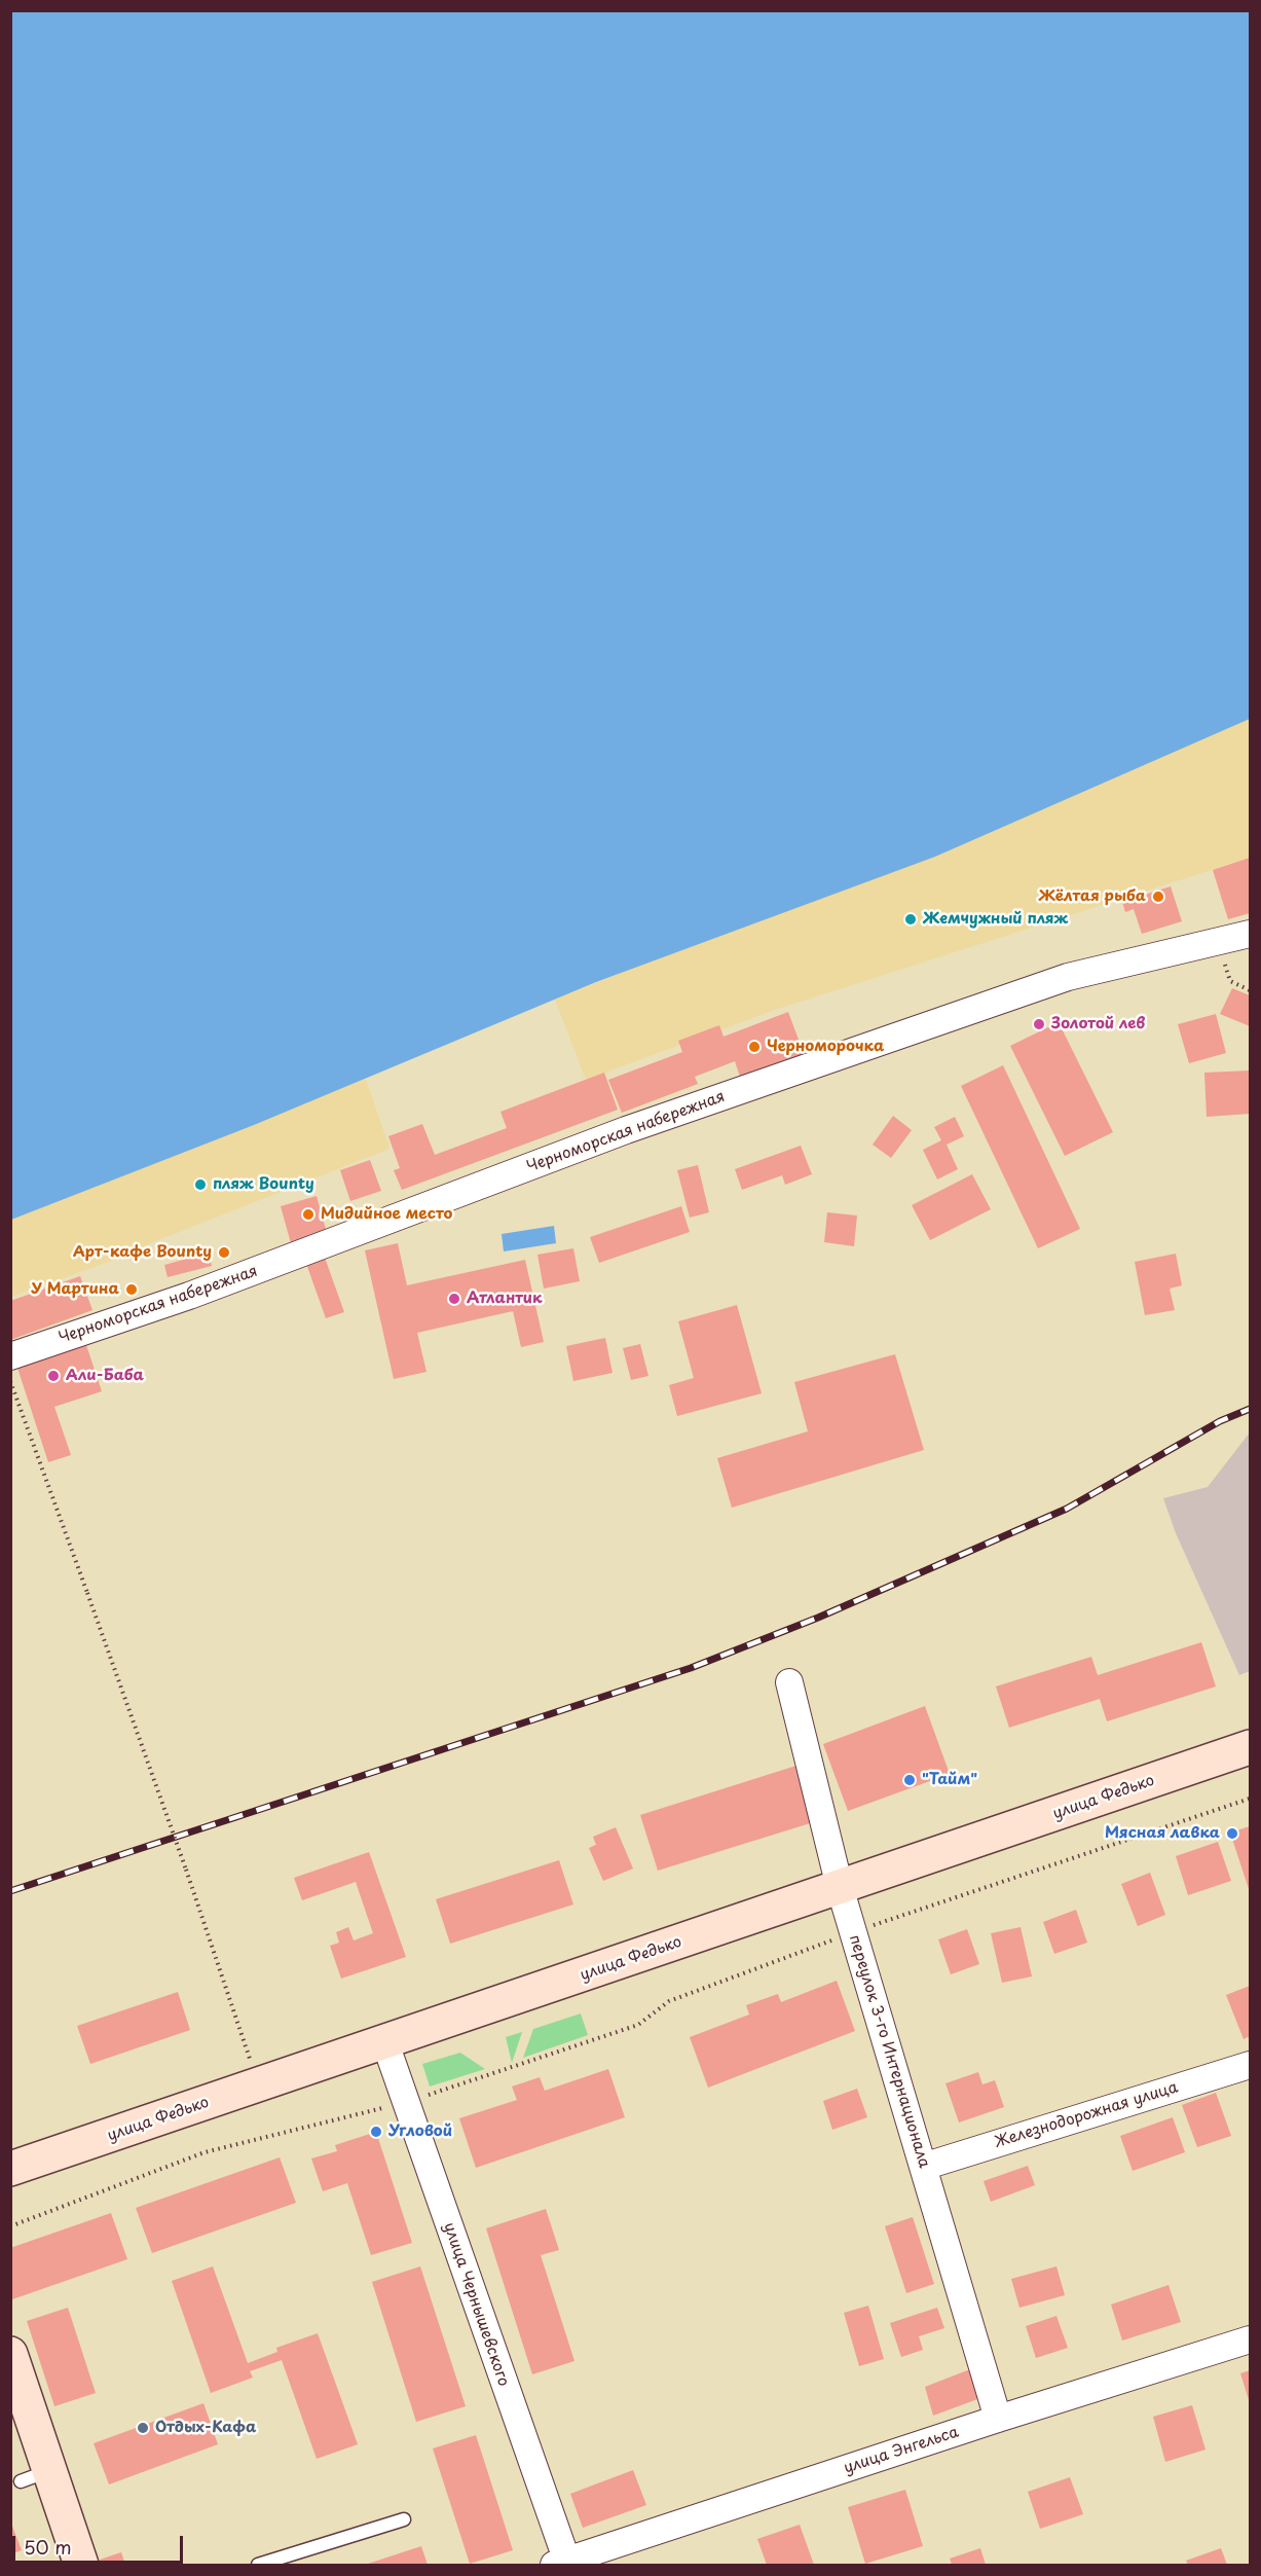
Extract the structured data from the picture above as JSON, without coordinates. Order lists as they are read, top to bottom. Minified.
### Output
{"streets":{"main road":["улица Федько"],"street":["Черноморская набережная","переулок 3-го Интернационала","Железнодорожная улица","улица Чернышевского","улица Энгельса"]},"crossings":[["улица Федько","переулок 3-го Интернационала"],["улица Федько","улица Чернышевского"],["переулок 3-го Интернационала","Железнодорожная улица"],["переулок 3-го Интернационала","улица Энгельса"],["улица Чернышевского","улица Энгельса"]],"places":["Жёлтая рыба","Жемчужный пляж","Золотой лев","Черноморочка","пляж Bounty","Мидийное место","Арт-кафе Bounty","У Мартина","Атлантик","Али-Баба","\"Тайм\"","Мясная лавка","Угловой","Отдых-Кафа"],"scale_bar":"50 m"}
